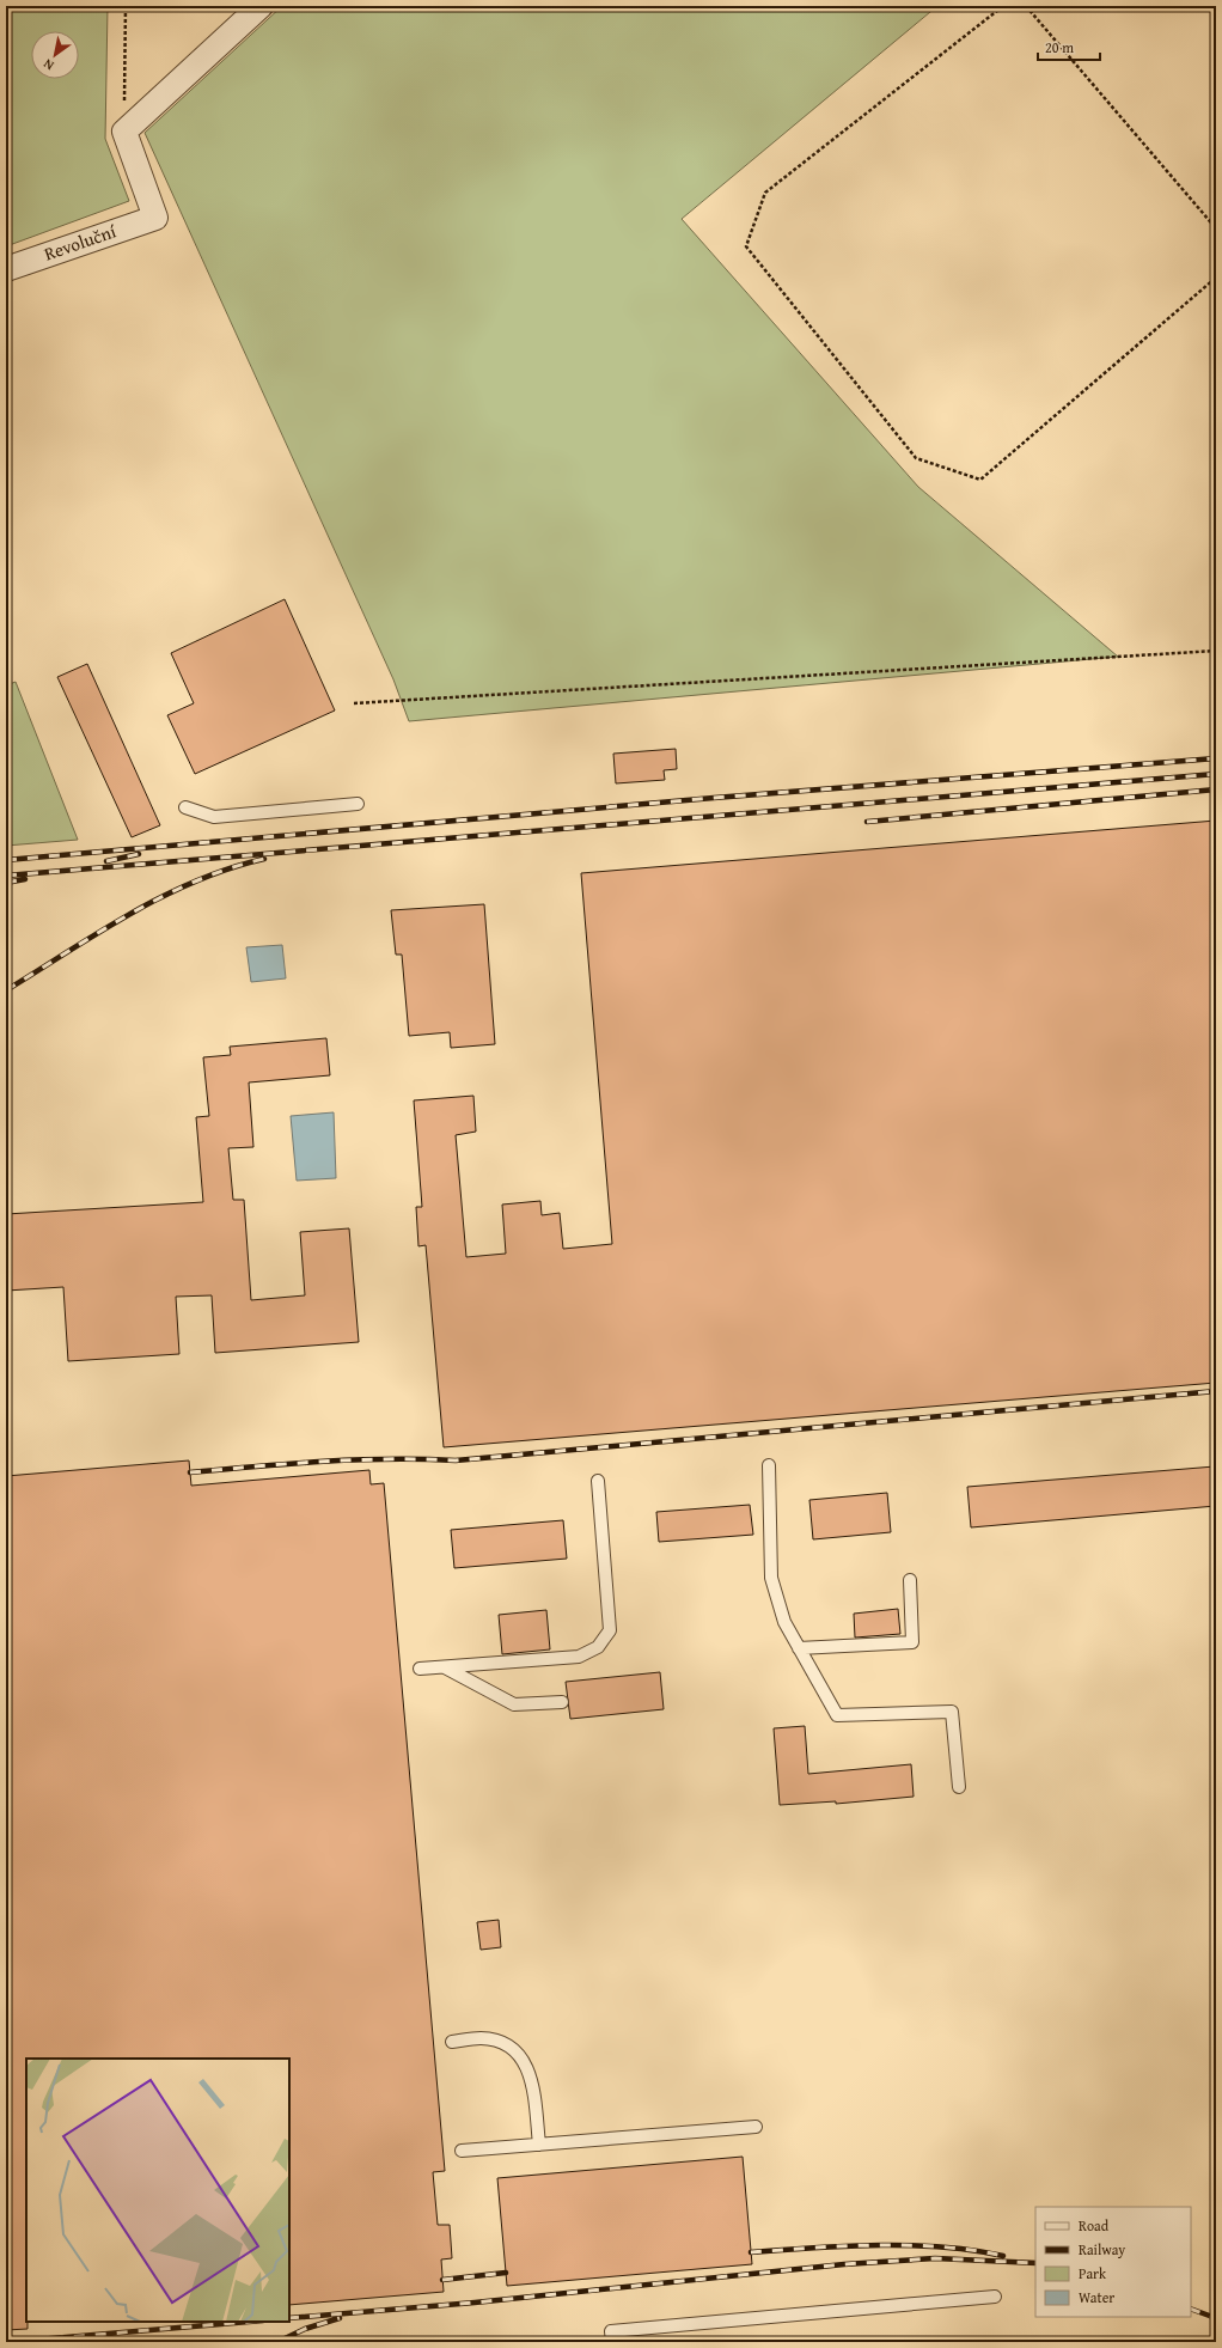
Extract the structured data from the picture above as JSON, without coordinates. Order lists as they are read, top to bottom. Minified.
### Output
{"streets":{"street":["Revoluční"]},"legend":["Road","Railway","Park","Water"],"scale_bar":"20 m","north":"bottom left"}
